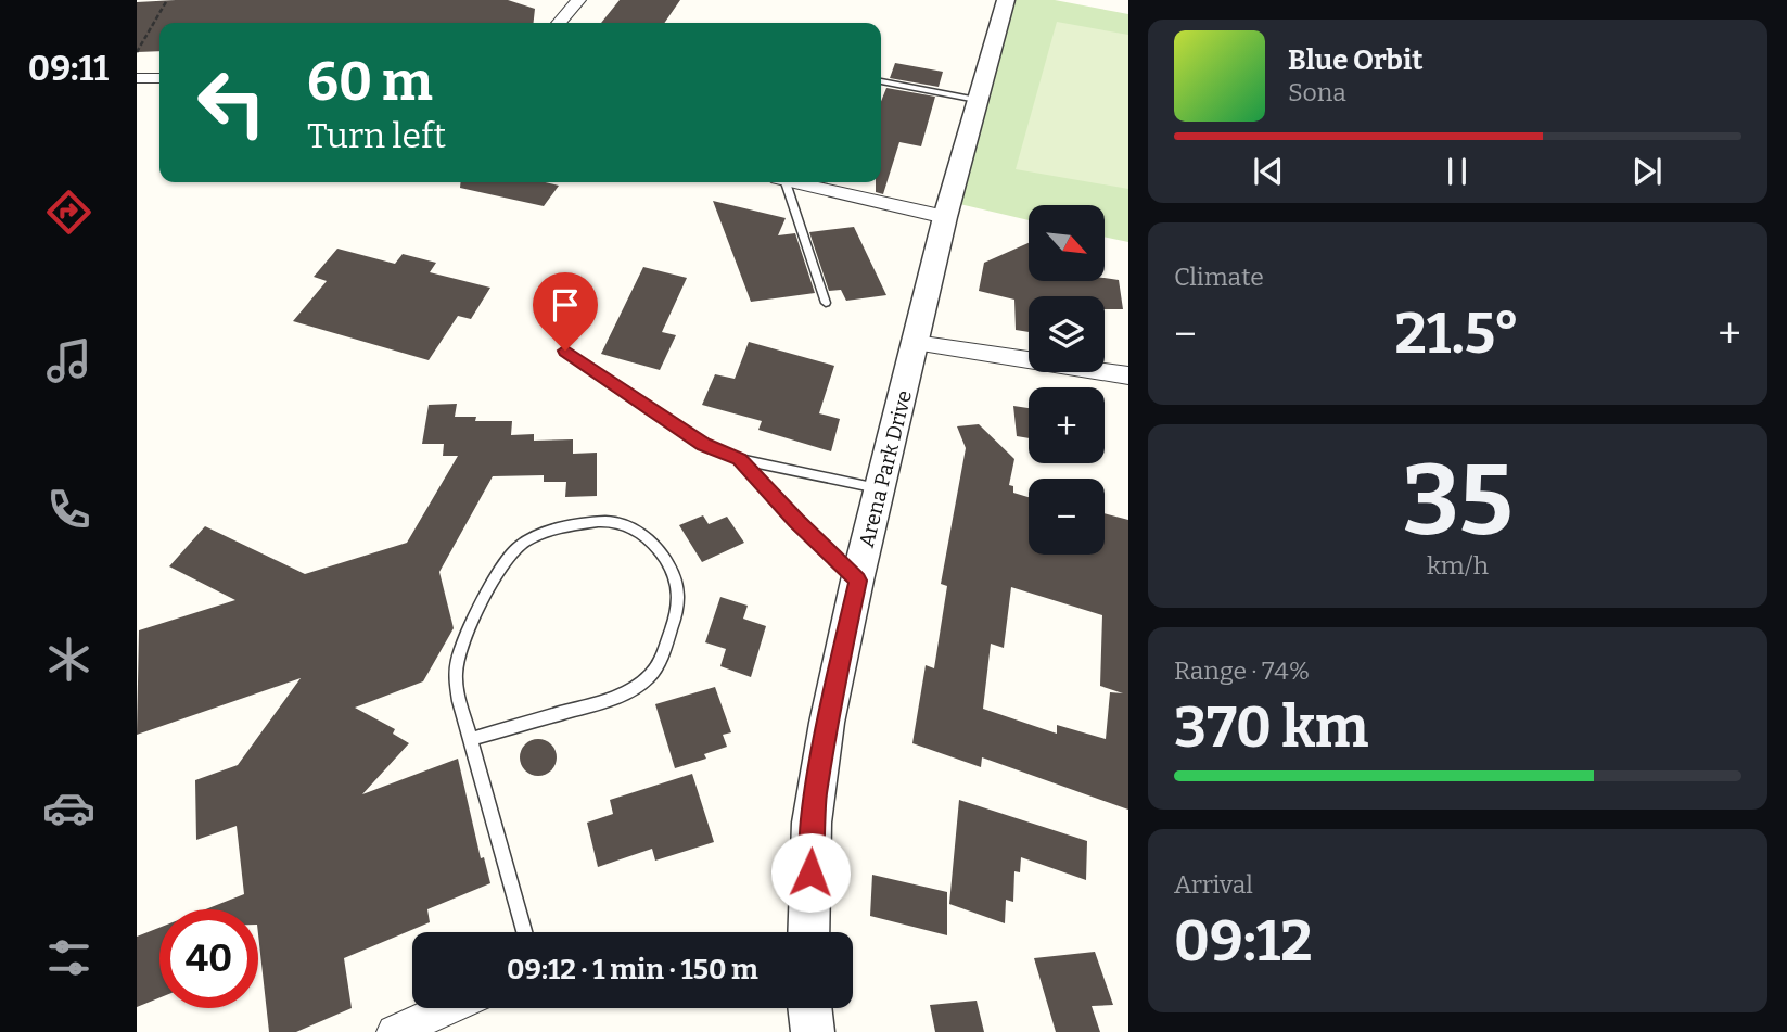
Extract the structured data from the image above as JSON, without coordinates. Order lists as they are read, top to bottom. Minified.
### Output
{"streets":{"street":["Arena Park Drive"]},"north":"bottom right","page":{"tabs":"09:11","turn":["60 m","Turn left"],"song":["Blue Orbit","Sona"],"map_buttons":["+","−"],"tile":["Climate",["35","km/h"],["Range · 74%","370 km"],["Arrival","09:12"]],"heat":["−","21.5°","+"],"limit":"40","trip":"09:12 · 1 min · 150 m"}}
